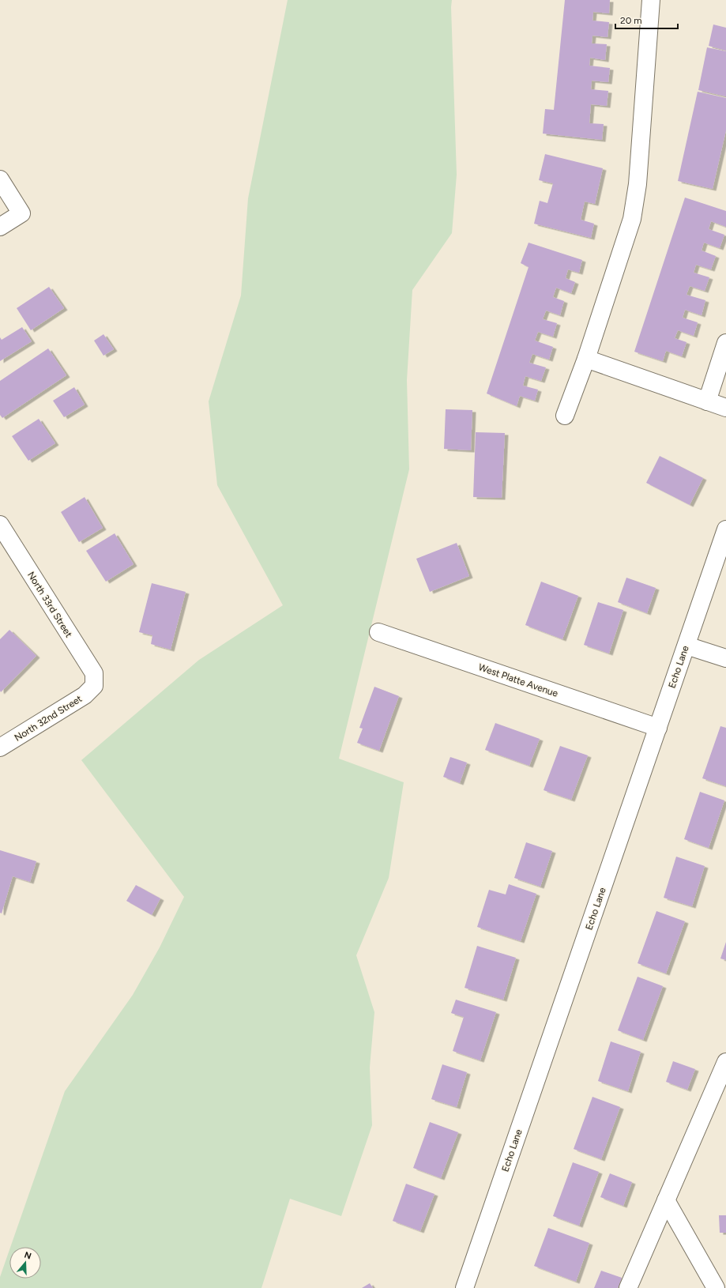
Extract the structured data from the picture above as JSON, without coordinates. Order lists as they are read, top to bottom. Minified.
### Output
{"streets":{"street":["North 33rd Street","Echo Lane","West Platte Avenue","North 32nd Street"]},"crossings":[["North 33rd Street","North 32nd Street"],["Echo Lane","West Platte Avenue"]],"scale_bar":"20 m","north":"top"}
